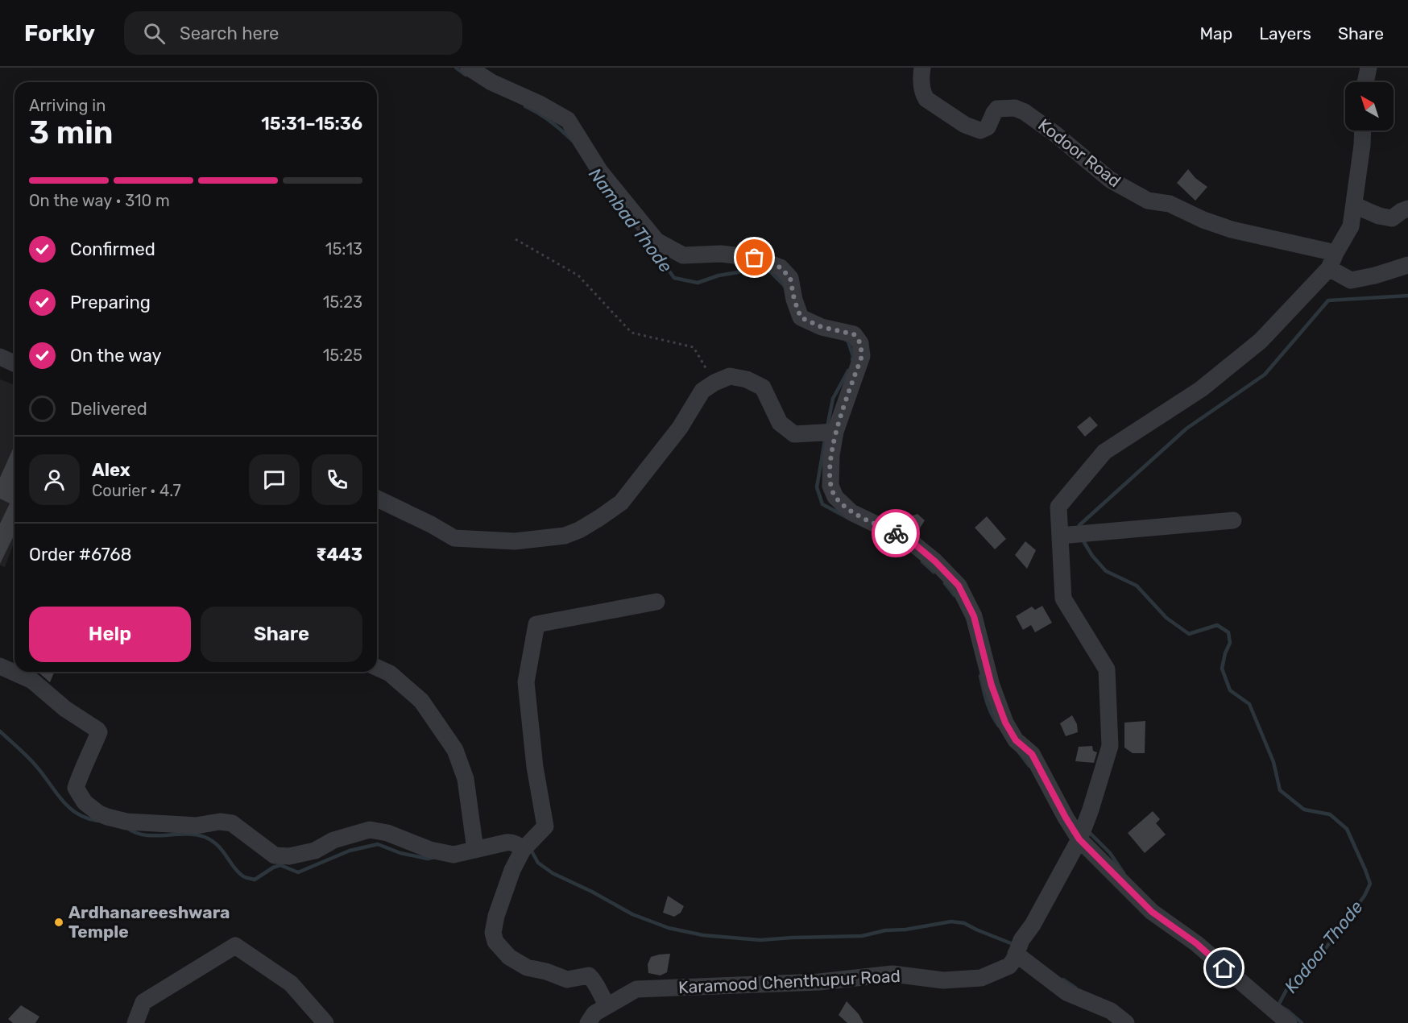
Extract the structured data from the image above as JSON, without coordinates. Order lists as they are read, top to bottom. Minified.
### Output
{"streets":{"street":["Kodoor Road","Karamood Chenthupur Road"]},"crossings":[["Kodoor Road","Karamood Chenthupur Road"]],"water":["Nambad Thode","Kodoor Thode"],"places":["Ardhanareeshwara Temple"],"north":"top left","page":{"header":"Forkly","search":"Search here","nav":["Map","Layers","Share"],"heading":["3 min","Arriving in","15:31–15:36"],"panel":["Alex","Courier · 4.7","Order #6768","₹443"],"bar":"On the way · 310 m","list":[["Confirmed","15:13"],["Preparing","15:23"],["On the way","15:25"],"Delivered"],"buttons":["Help","Share"]}}
